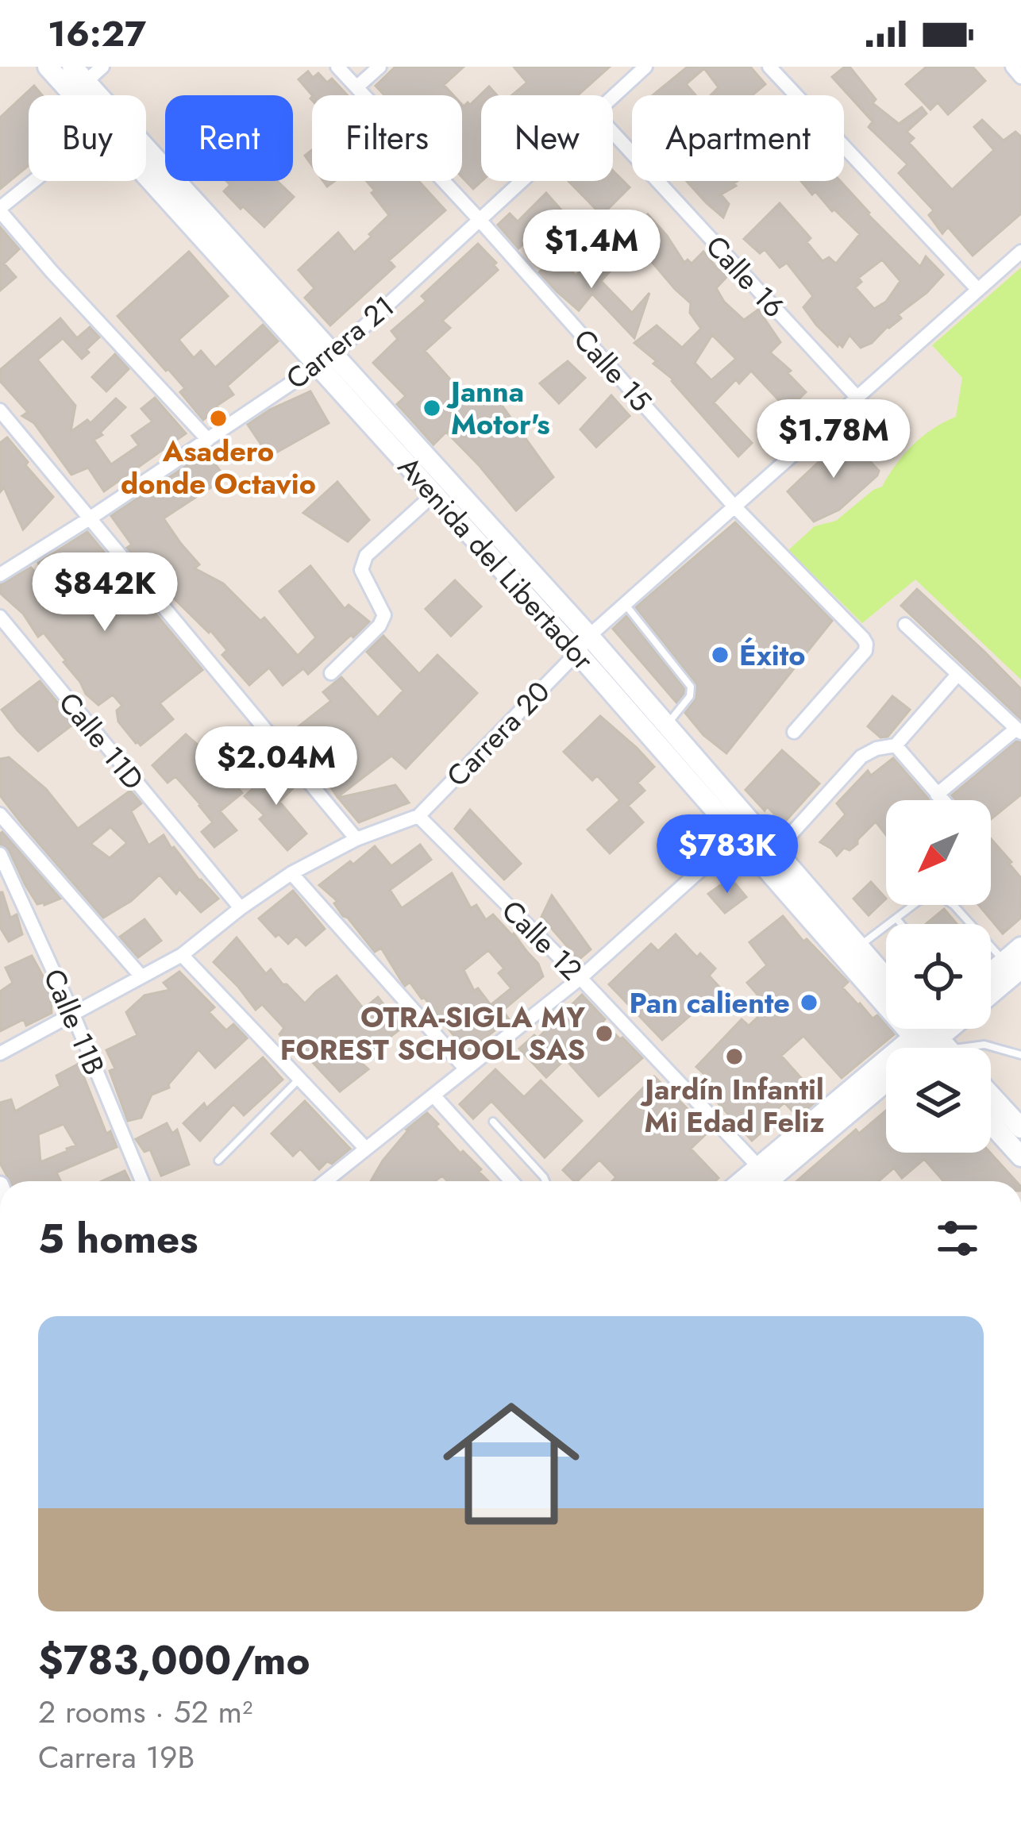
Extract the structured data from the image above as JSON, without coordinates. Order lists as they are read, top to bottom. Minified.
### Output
{"streets":{"main road":["Avenida del Libertador"],"street":["Calle 16","Carrera 21","Calle 15","Carrera 20","Calle 11D","Calle 12","Calle 11B"]},"crossings":[["Calle 16","Carrera 20"],["Carrera 21","Calle 15"],["Carrera 21","Avenida del Libertador"],["Calle 15","Carrera 20"],["Avenida del Libertador","Carrera 20"],["Carrera 20","Calle 11D"],["Carrera 20","Calle 12"],["Carrera 20","Calle 11B"]],"places":["Janna Motor's","Asadero donde Octavio","Éxito","Pan caliente","OTRA-SIGLA MY FOREST SCHOOL SAS","Jardín Infantil Mi Edad Feliz"],"north":"bottom left","page":{"status":"16:27","chip":["Buy","Rent","Filters","New","Apartment"],"price":["$1.4M","$1.78M","$842K","$2.04M","$783K"],"heading":"5 homes","list":[{"name":"$783,000/mo","note":"2 rooms · 52 m² · Carrera 19B"}]}}
